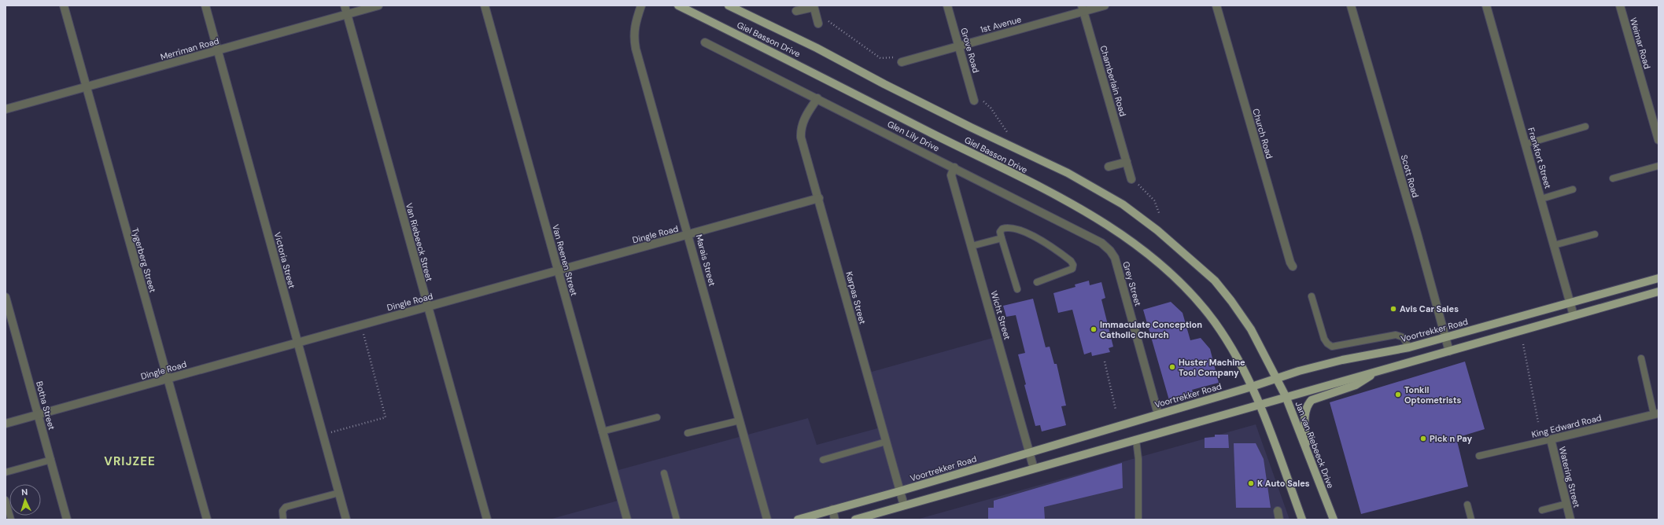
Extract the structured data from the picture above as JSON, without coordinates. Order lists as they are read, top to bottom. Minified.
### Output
{"streets":{"main road":["Giel Basson Drive","Voortrekker Road","Jan van Riebeeck Drive"],"street":["1st Avenue","Weimar Road","Merriman Road","Grove Road","Chamberlain Road","Church Road","Glen Lily Drive","Frankfort Street","Scott Road","Dingle Road","Van Riebeeck Street","Tygerberg Street","Victoria Street","Van Reenen Street","Marais Street","Grey Street","Karpas Street","Wicht Street","Botha Street","King Edward Road","Watering Street"]},"crossings":[["1st Avenue","Grove Road"],["1st Avenue","Chamberlain Road"],["Giel Basson Drive","Voortrekker Road"],["Giel Basson Drive","Jan van Riebeeck Drive"],["Merriman Road","Van Riebeeck Street"],["Merriman Road","Tygerberg Street"],["Merriman Road","Victoria Street"],["Glen Lily Drive","Grey Street"],["Glen Lily Drive","Karpas Street"],["Glen Lily Drive","Wicht Street"],["Frankfort Street","Voortrekker Road"],["Scott Road","Voortrekker Road"],["Dingle Road","Van Riebeeck Street"],["Dingle Road","Tygerberg Street"],["Dingle Road","Victoria Street"],["Dingle Road","Van Reenen Street"],["Dingle Road","Marais Street"],["Dingle Road","Karpas Street"],["Dingle Road","Botha Street"],["Grey Street","Voortrekker Road"],["Karpas Street","Voortrekker Road"],["Wicht Street","Voortrekker Road"],["Voortrekker Road","Jan van Riebeeck Drive"],["King Edward Road","Watering Street"]],"districts":["VRIJZEE"],"places":["Avis Car Sales","Immaculate Conception Catholic Church","Huster Machine Tool Company","Tonkil Optometrists","Pick n Pay","K Auto Sales"],"north":"top"}
